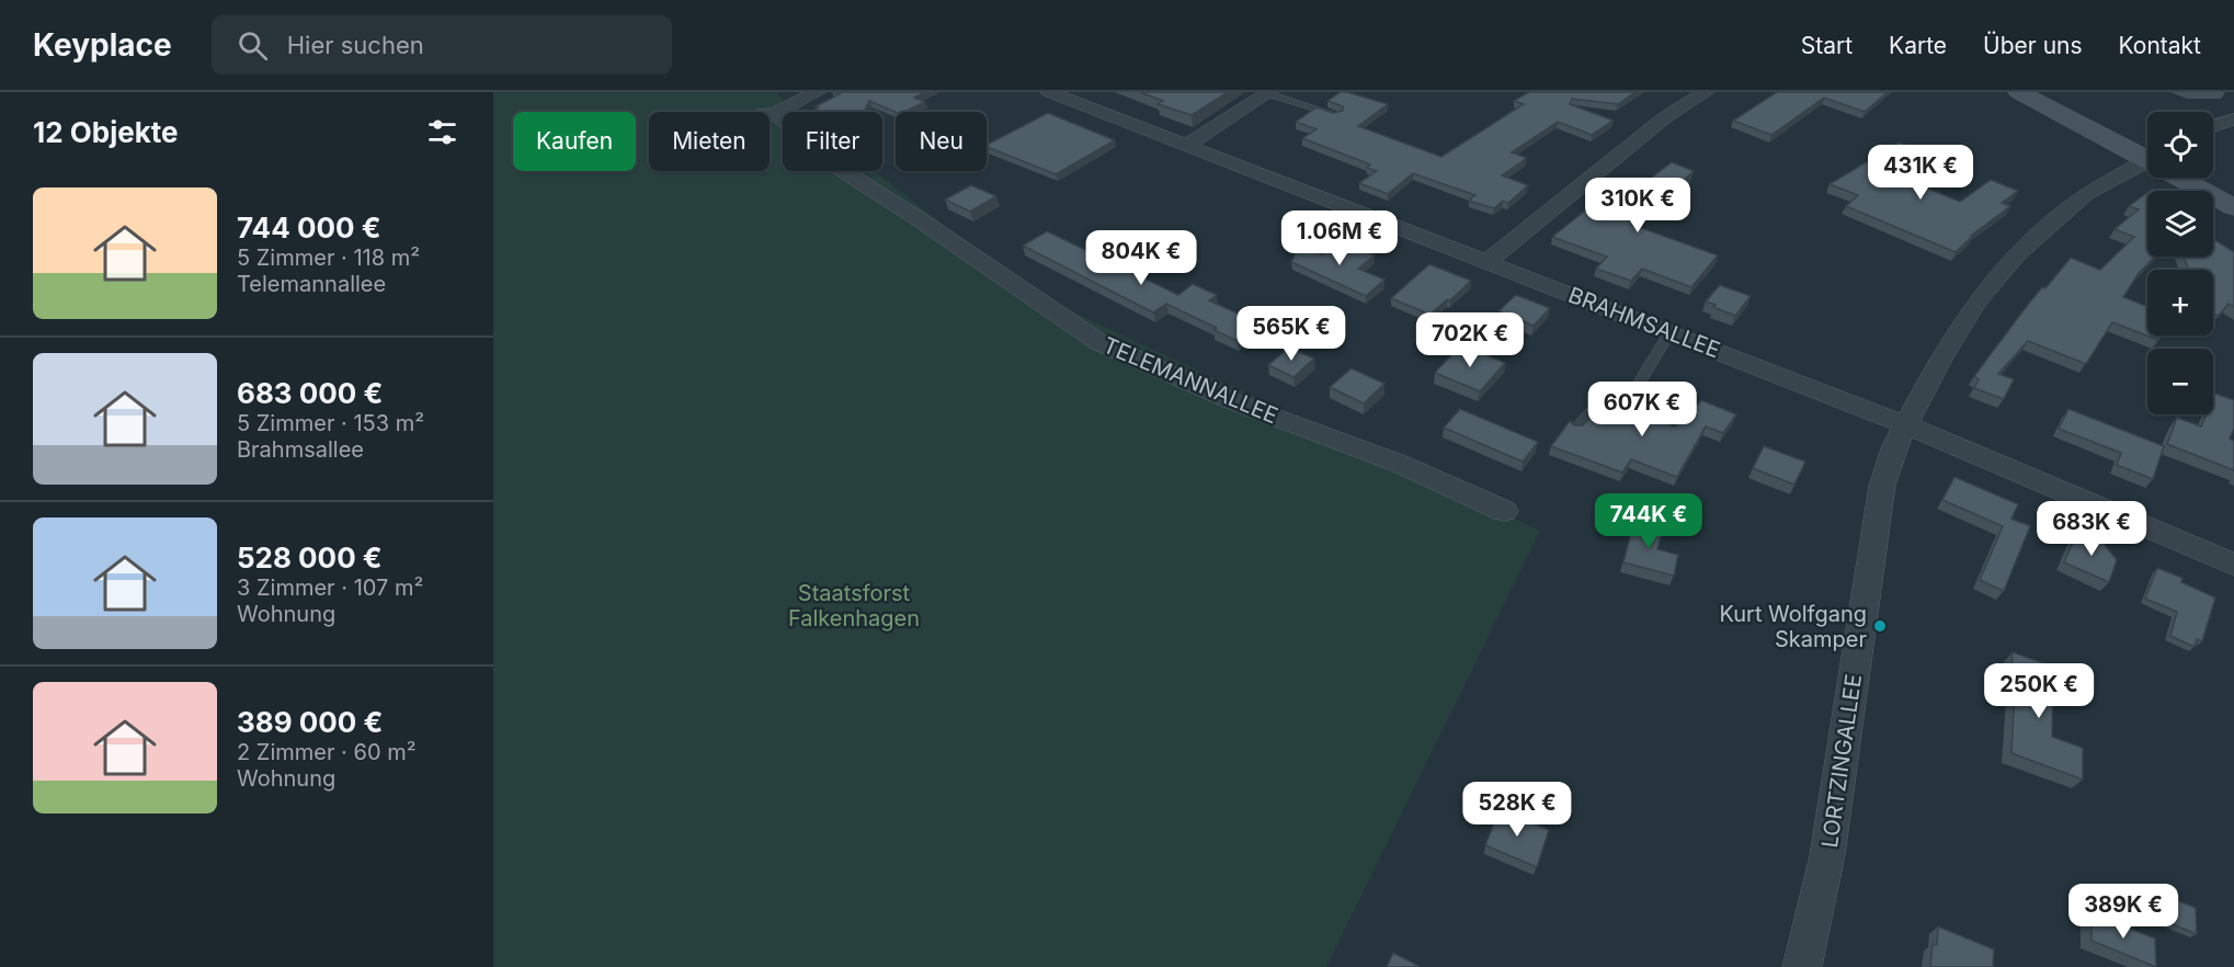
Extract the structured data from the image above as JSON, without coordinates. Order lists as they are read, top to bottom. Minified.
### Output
{"streets":{"street":["BRAHMSALLEE","TELEMANNALLEE","LORTZINGALLEE"]},"crossings":[["BRAHMSALLEE","LORTZINGALLEE"]],"parks":["Staatsforst Falkenhagen"],"places":["Kurt Wolfgang Skamper"],"page":{"header":"Keyplace","search":"Hier suchen","nav":["Start","Karte","Über uns","Kontakt"],"heading":"12 Objekte","map_buttons":["+","−"],"chip":["Kaufen","Mieten","Filter","Neu"],"price":["431K €","310K €","1.06M €","804K €","565K €","702K €","607K €","744K €","683K €","250K €","528K €","389K €"],"list":[{"name":"744 000 €","note":"5 Zimmer · 118 m² · Telemannallee"},{"name":"683 000 €","note":"5 Zimmer · 153 m² · Brahmsallee"},{"name":"528 000 €","note":"3 Zimmer · 107 m² · Wohnung"},{"name":"389 000 €","note":"2 Zimmer · 60 m² · Wohnung"}]}}
